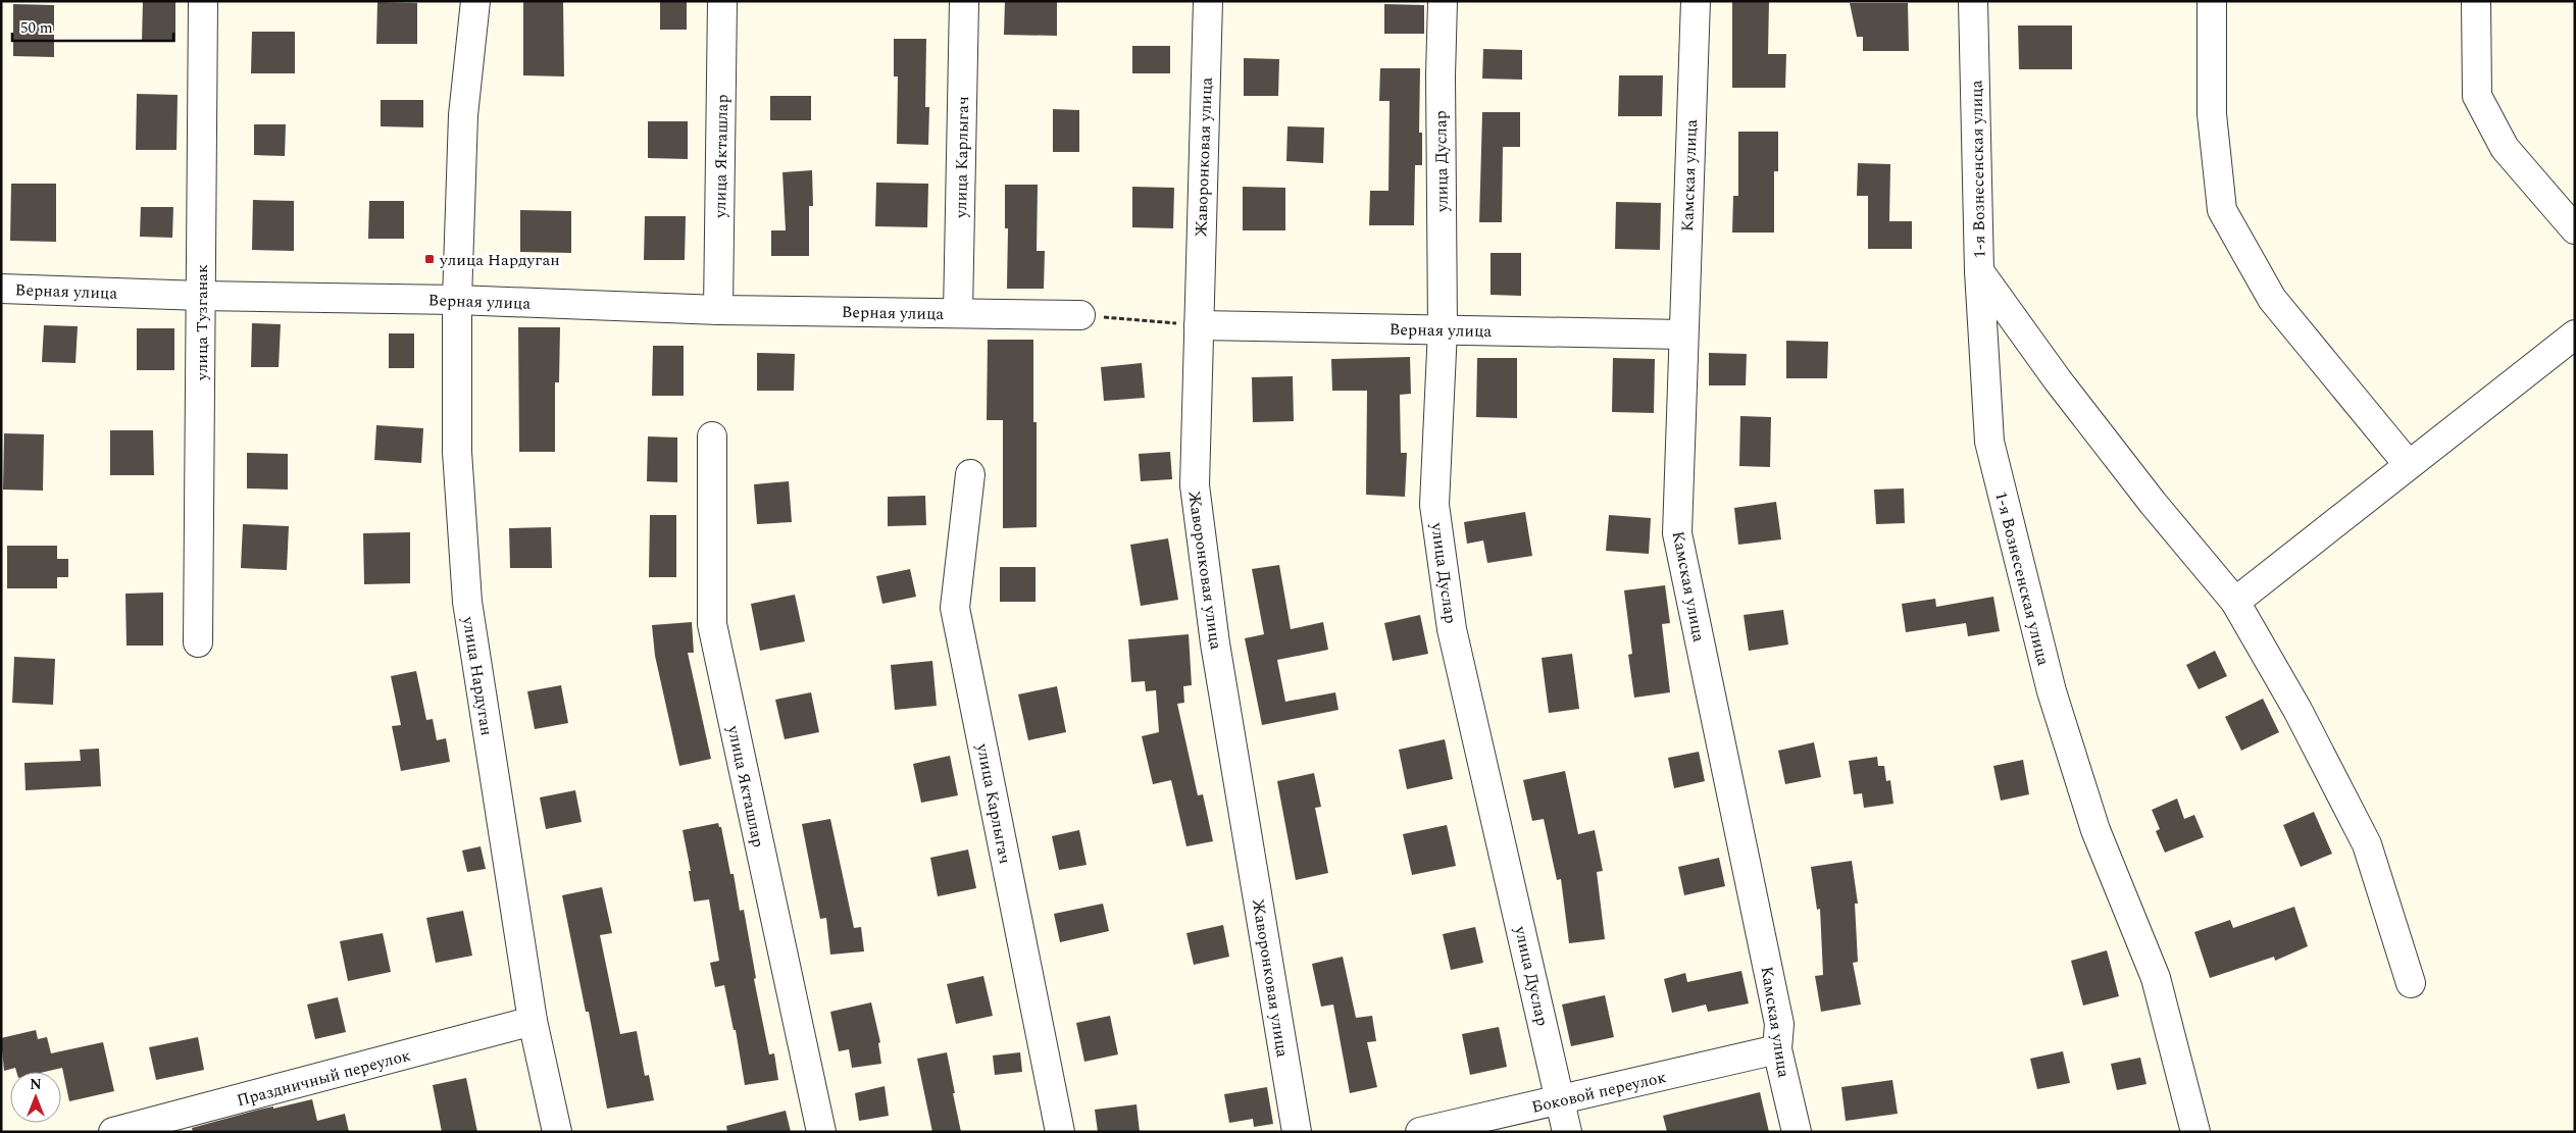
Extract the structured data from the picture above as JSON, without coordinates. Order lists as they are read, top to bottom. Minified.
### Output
{"streets":{"street":["улица Якташлар","улица Карлыгач","Жаворонковая улица","улица Дуслар","1-я Вознесенская улица","Камская улица","Верная улица","улица Тузганак","улица Нардуган","Праздничный переулок","Боковой переулок"]},"crossings":[["улица Якташлар","Верная улица"],["улица Карлыгач","Верная улица"],["Жаворонковая улица","Верная улица"],["улица Дуслар","Верная улица"],["улица Дуслар","Боковой переулок"],["Камская улица","Верная улица"],["Камская улица","Боковой переулок"],["Верная улица","улица Тузганак"],["Верная улица","улица Нардуган"],["улица Нардуган","Праздничный переулок"]],"places":{"transit":["улица Нардуган"]},"scale_bar":"50 m","north":"top"}
